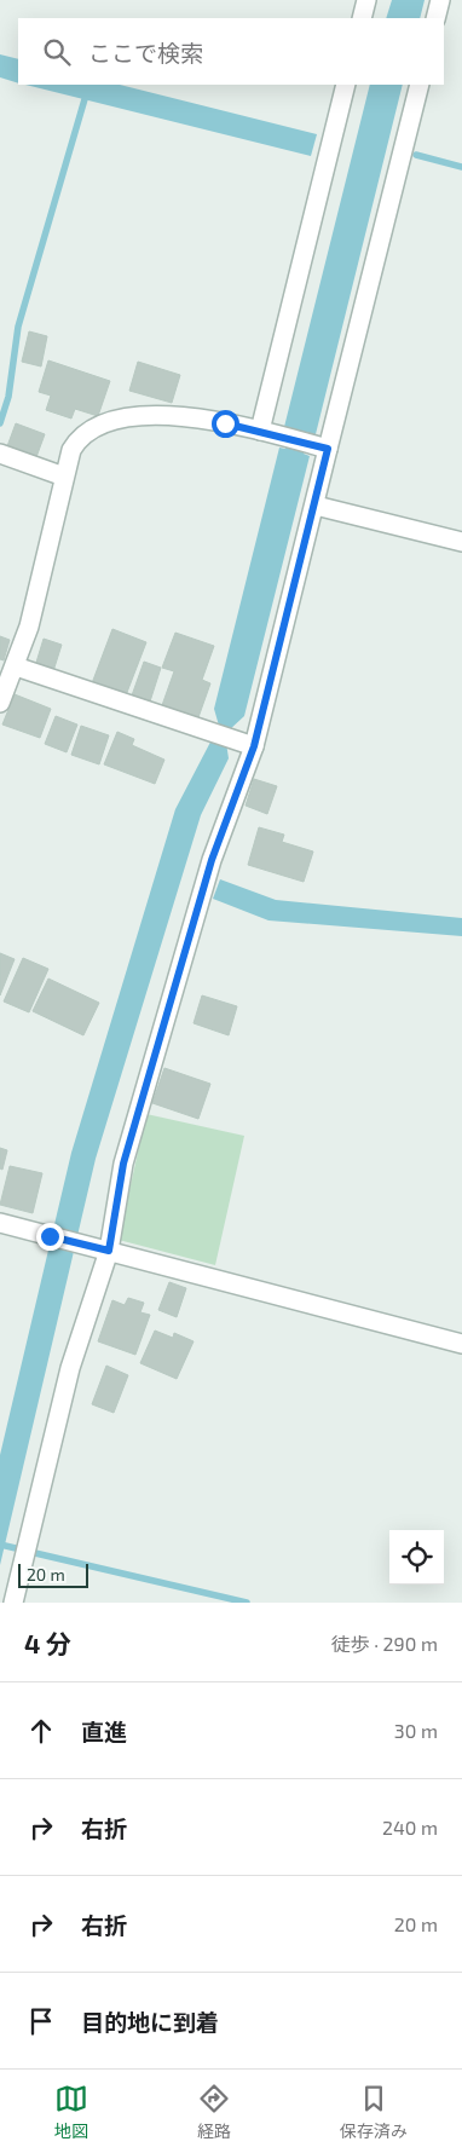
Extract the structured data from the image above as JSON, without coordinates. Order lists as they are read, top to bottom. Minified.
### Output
{"scale_bar":"20 m","page":{"search":"ここで検索","scale":"20 m","heading":["4 分","徒歩 · 290 m"],"list":[["直進","30 m"],["右折","240 m"],["右折","20 m"],"目的地に到着"],"nav":["地図","経路","保存済み"]}}
